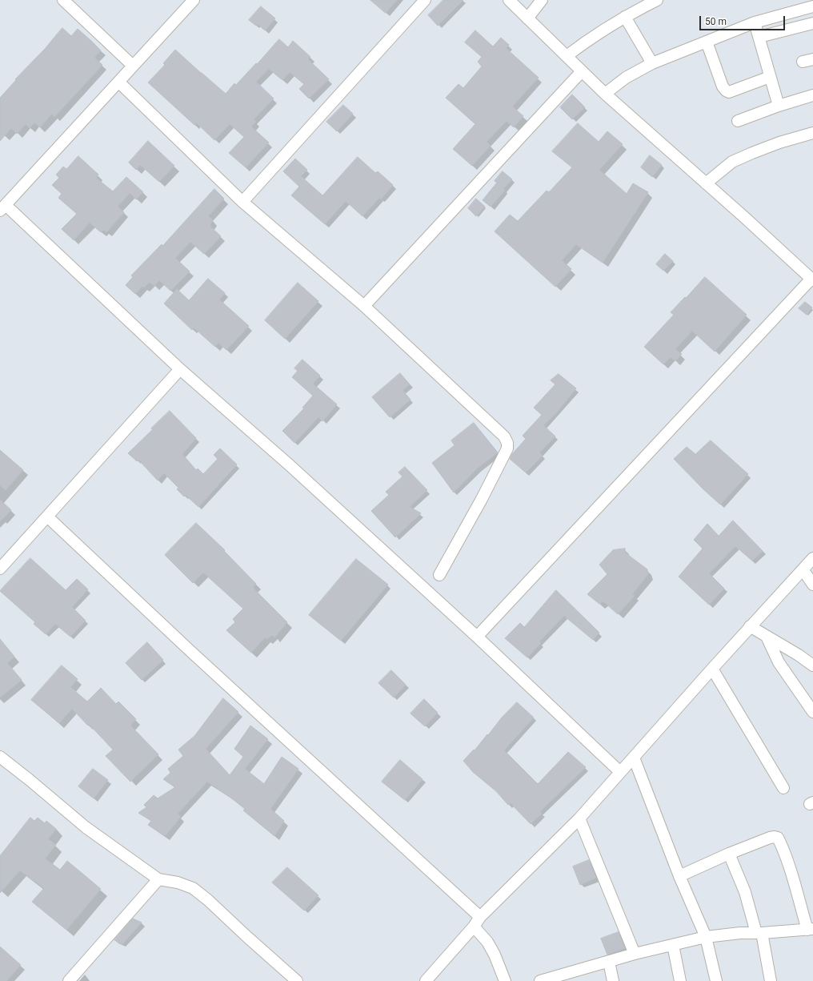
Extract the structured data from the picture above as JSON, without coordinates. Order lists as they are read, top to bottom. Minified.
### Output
{"scale_bar":"50 m"}
